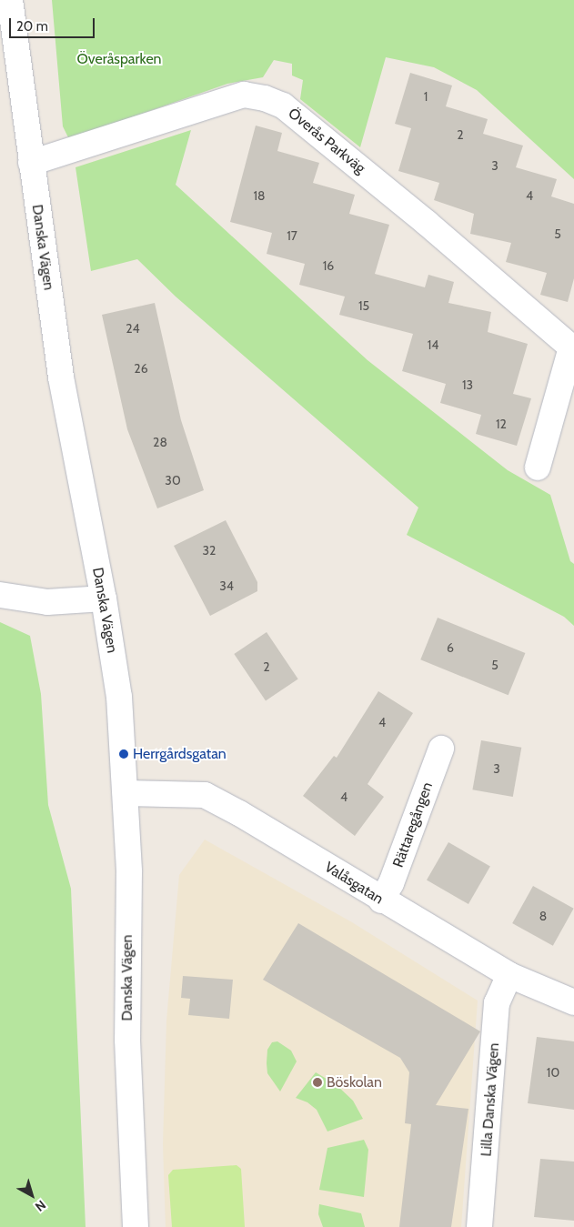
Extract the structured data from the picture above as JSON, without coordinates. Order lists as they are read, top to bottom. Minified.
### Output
{"streets":{"street":["Överås Parkväg","Danska Vägen","Rättaregången","Valåsgatan","Lilla Danska Vägen"]},"crossings":[["Överås Parkväg","Danska Vägen"],["Danska Vägen","Valåsgatan"],["Rättaregången","Valåsgatan"],["Valåsgatan","Lilla Danska Vägen"]],"parks":["Överåsparken"],"places":["Herrgårdsgatan","Böskolan"],"house_numbers":["1","2","3","18","4","5","17","16","15","24","14","26","13","12","28","30","32","34","6","5","2","4","3","4","8","10"],"scale_bar":"20 m","north":"bottom right"}
